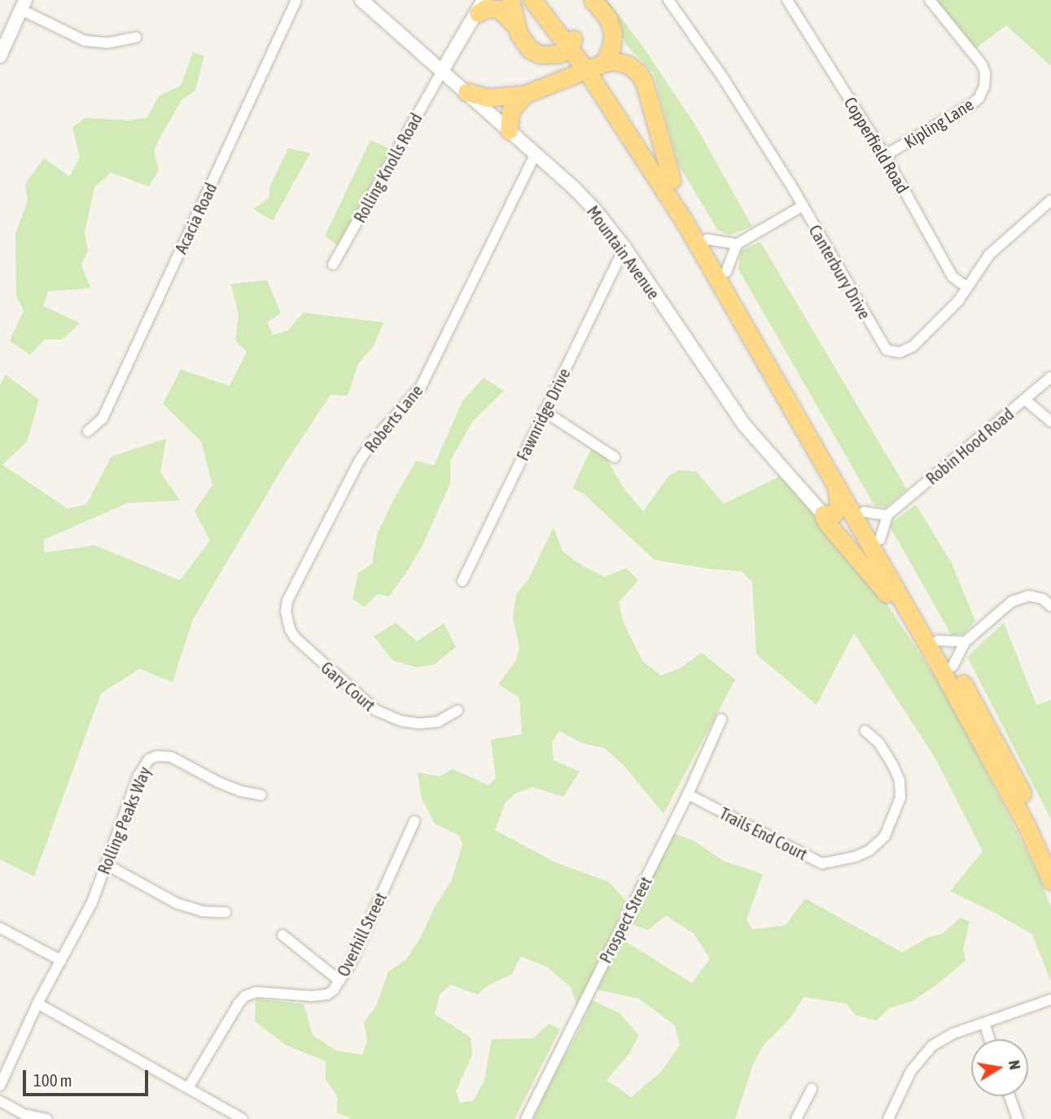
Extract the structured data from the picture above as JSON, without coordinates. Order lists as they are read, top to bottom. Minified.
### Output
{"streets":{"street":["Kipling Lane","Copperfield Road","Rolling Knolls Road","Acacia Road","Mountain Avenue","Canterbury Drive","Fawnridge Drive","Roberts Lane","Robin Hood Road","Gary Court","Rolling Peaks Way","Trails End Court","Prospect Street","Overhill Street"]},"crossings":[["Kipling Lane","Copperfield Road"],["Copperfield Road","Canterbury Drive"],["Rolling Knolls Road","Mountain Avenue"],["Mountain Avenue","Fawnridge Drive"],["Mountain Avenue","Roberts Lane"],["Roberts Lane","Gary Court"],["Trails End Court","Prospect Street"]],"scale_bar":"100 m","north":"right"}
